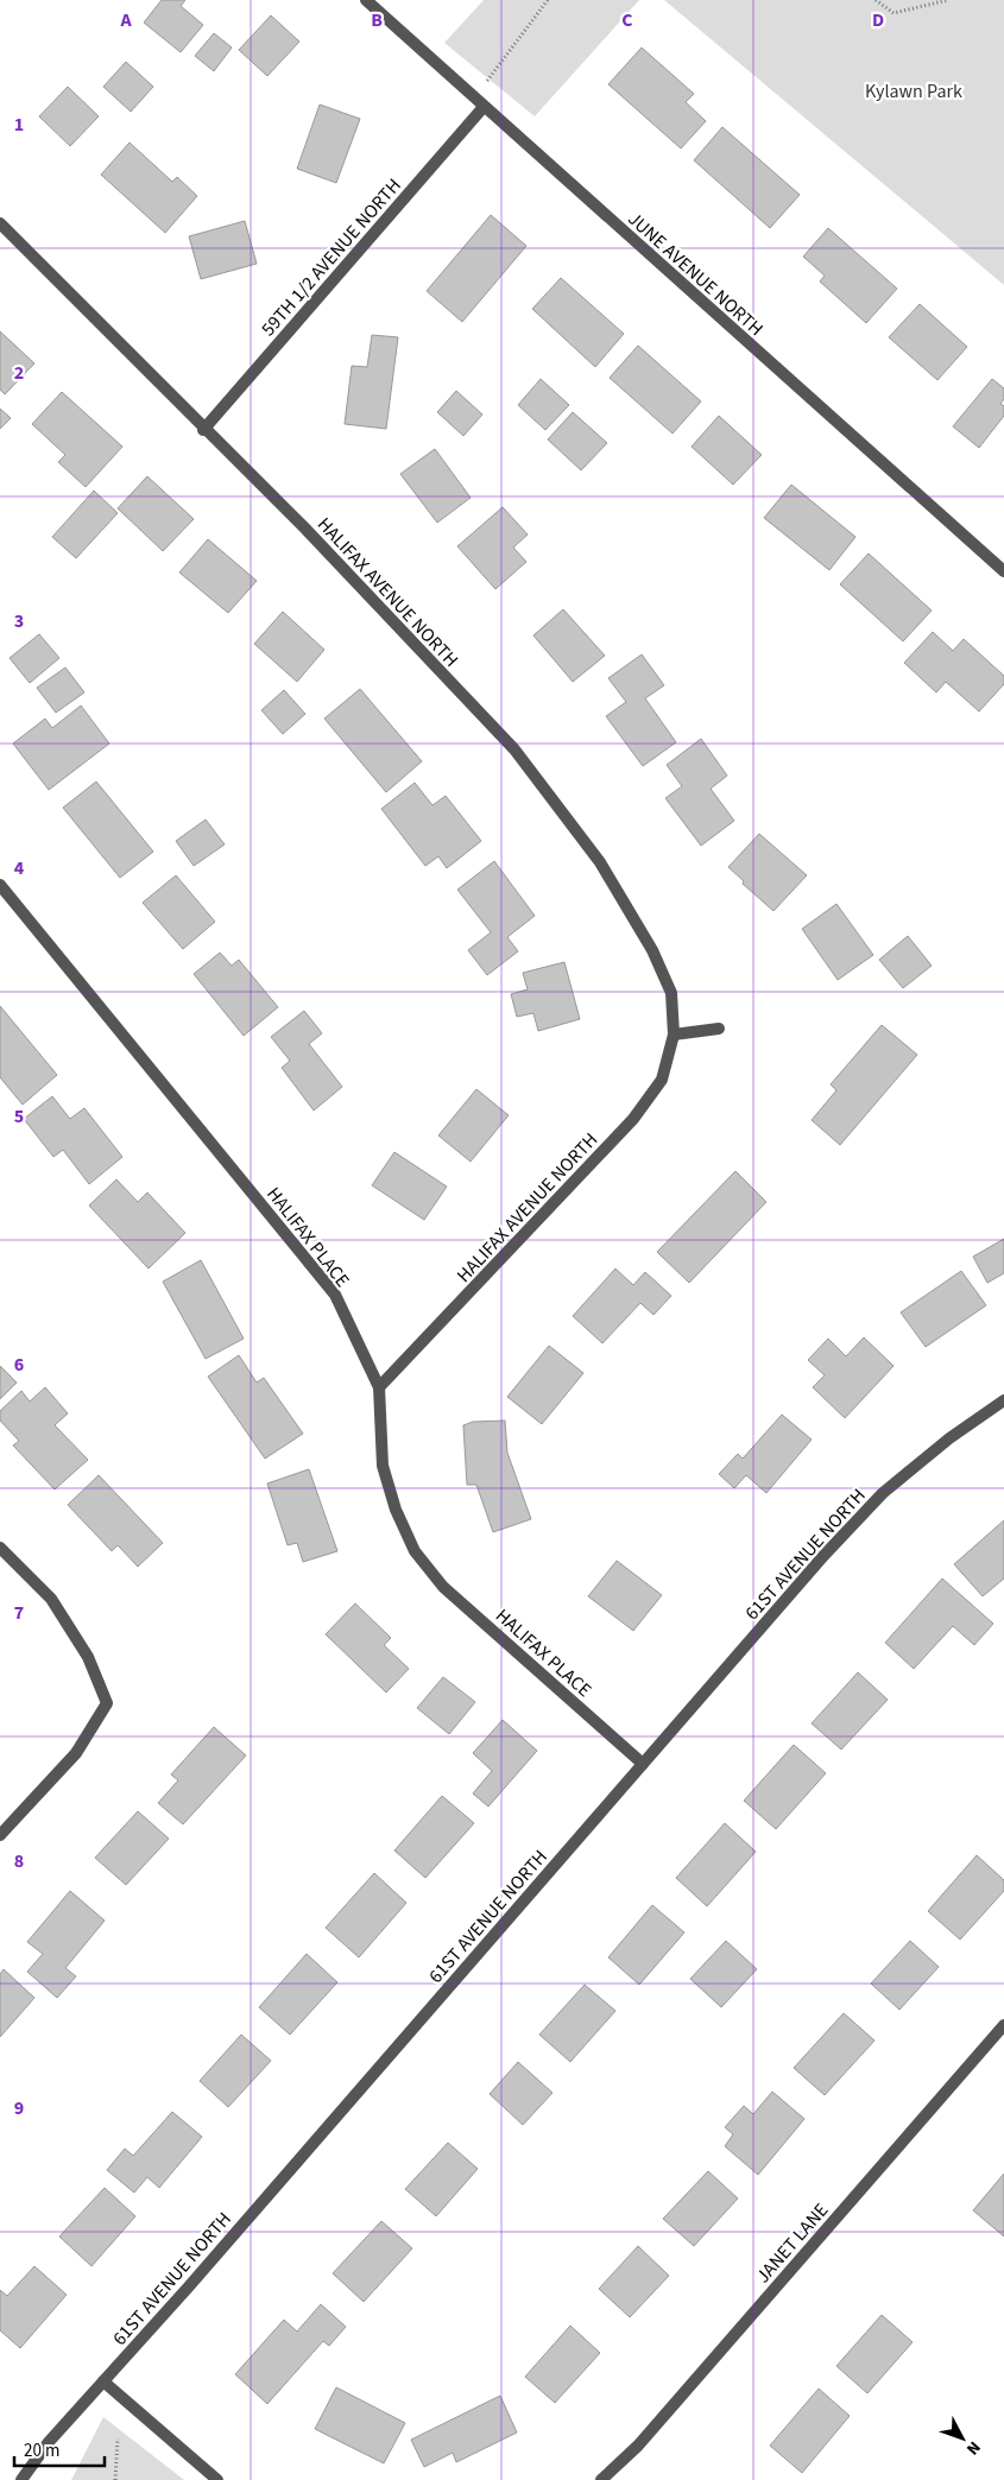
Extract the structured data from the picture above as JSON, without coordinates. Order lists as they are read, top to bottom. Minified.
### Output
{"streets":{"street":["59TH 1/2 AVENUE NORTH","JUNE AVENUE NORTH","HALIFAX AVENUE NORTH","HALIFAX PLACE","61ST AVENUE NORTH","JANET LANE"]},"crossings":[["59TH 1/2 AVENUE NORTH","JUNE AVENUE NORTH"],["59TH 1/2 AVENUE NORTH","HALIFAX AVENUE NORTH"],["HALIFAX AVENUE NORTH","HALIFAX PLACE"],["HALIFAX PLACE","61ST AVENUE NORTH"]],"parks":["Kylawn Park"],"scale_bar":"20 m","north":"bottom right","grid":{"columns":["A","B","C","D"],"rows":["1","2","3","4","5","6","7","8","9"]}}
